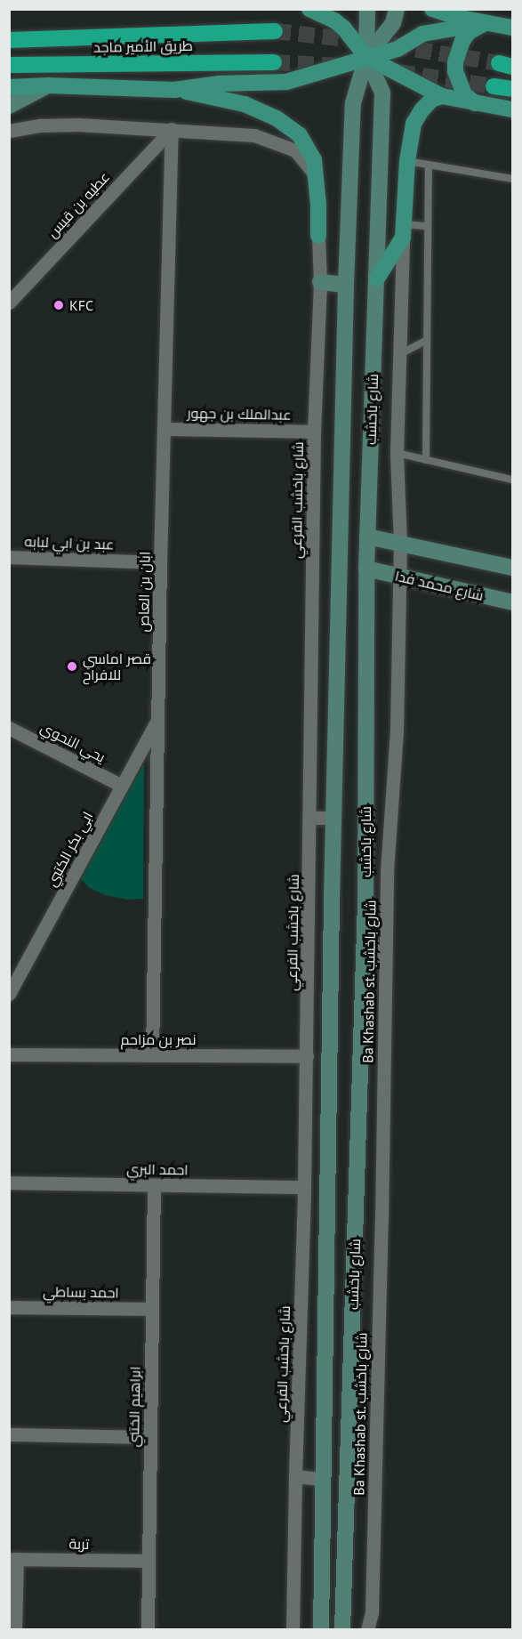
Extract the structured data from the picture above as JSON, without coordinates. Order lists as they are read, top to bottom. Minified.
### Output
{"streets":{"highway":["طريق الأمير ماجد"],"main road":["شارع باخشب","شارع محمد فدا"],"street":["عطيه بن قيس","عبدالملك بن جهور","شارع باخشب الفرعي","عبد بن ابي لبابه","ابان بن العاص","يحي النحوي","ابي بكر الكتبي","Ba Khashab st. شارع باخشب","نصر بن مزاحم","احمد البري","احمد بساطي","ابراهيم الختني","تربة"]},"crossings":[["عطيه بن قيس","ابان بن العاص"],["شارع باخشب","شارع محمد فدا"],["عبدالملك بن جهور","شارع باخشب الفرعي"],["عبدالملك بن جهور","ابان بن العاص"],["شارع باخشب الفرعي","نصر بن مزاحم"],["شارع باخشب الفرعي","احمد البري"],["عبد بن ابي لبابه","ابان بن العاص"],["شارع محمد فدا","Ba Khashab st. شارع باخشب"],["ابان بن العاص","ابي بكر الكتبي"],["ابان بن العاص","نصر بن مزاحم"],["يحي النحوي","ابي بكر الكتبي"],["احمد البري","ابراهيم الختني"],["احمد بساطي","ابراهيم الختني"],["ابراهيم الختني","تربة"]],"places":["KFC","قصر اماسي للافراح"]}
